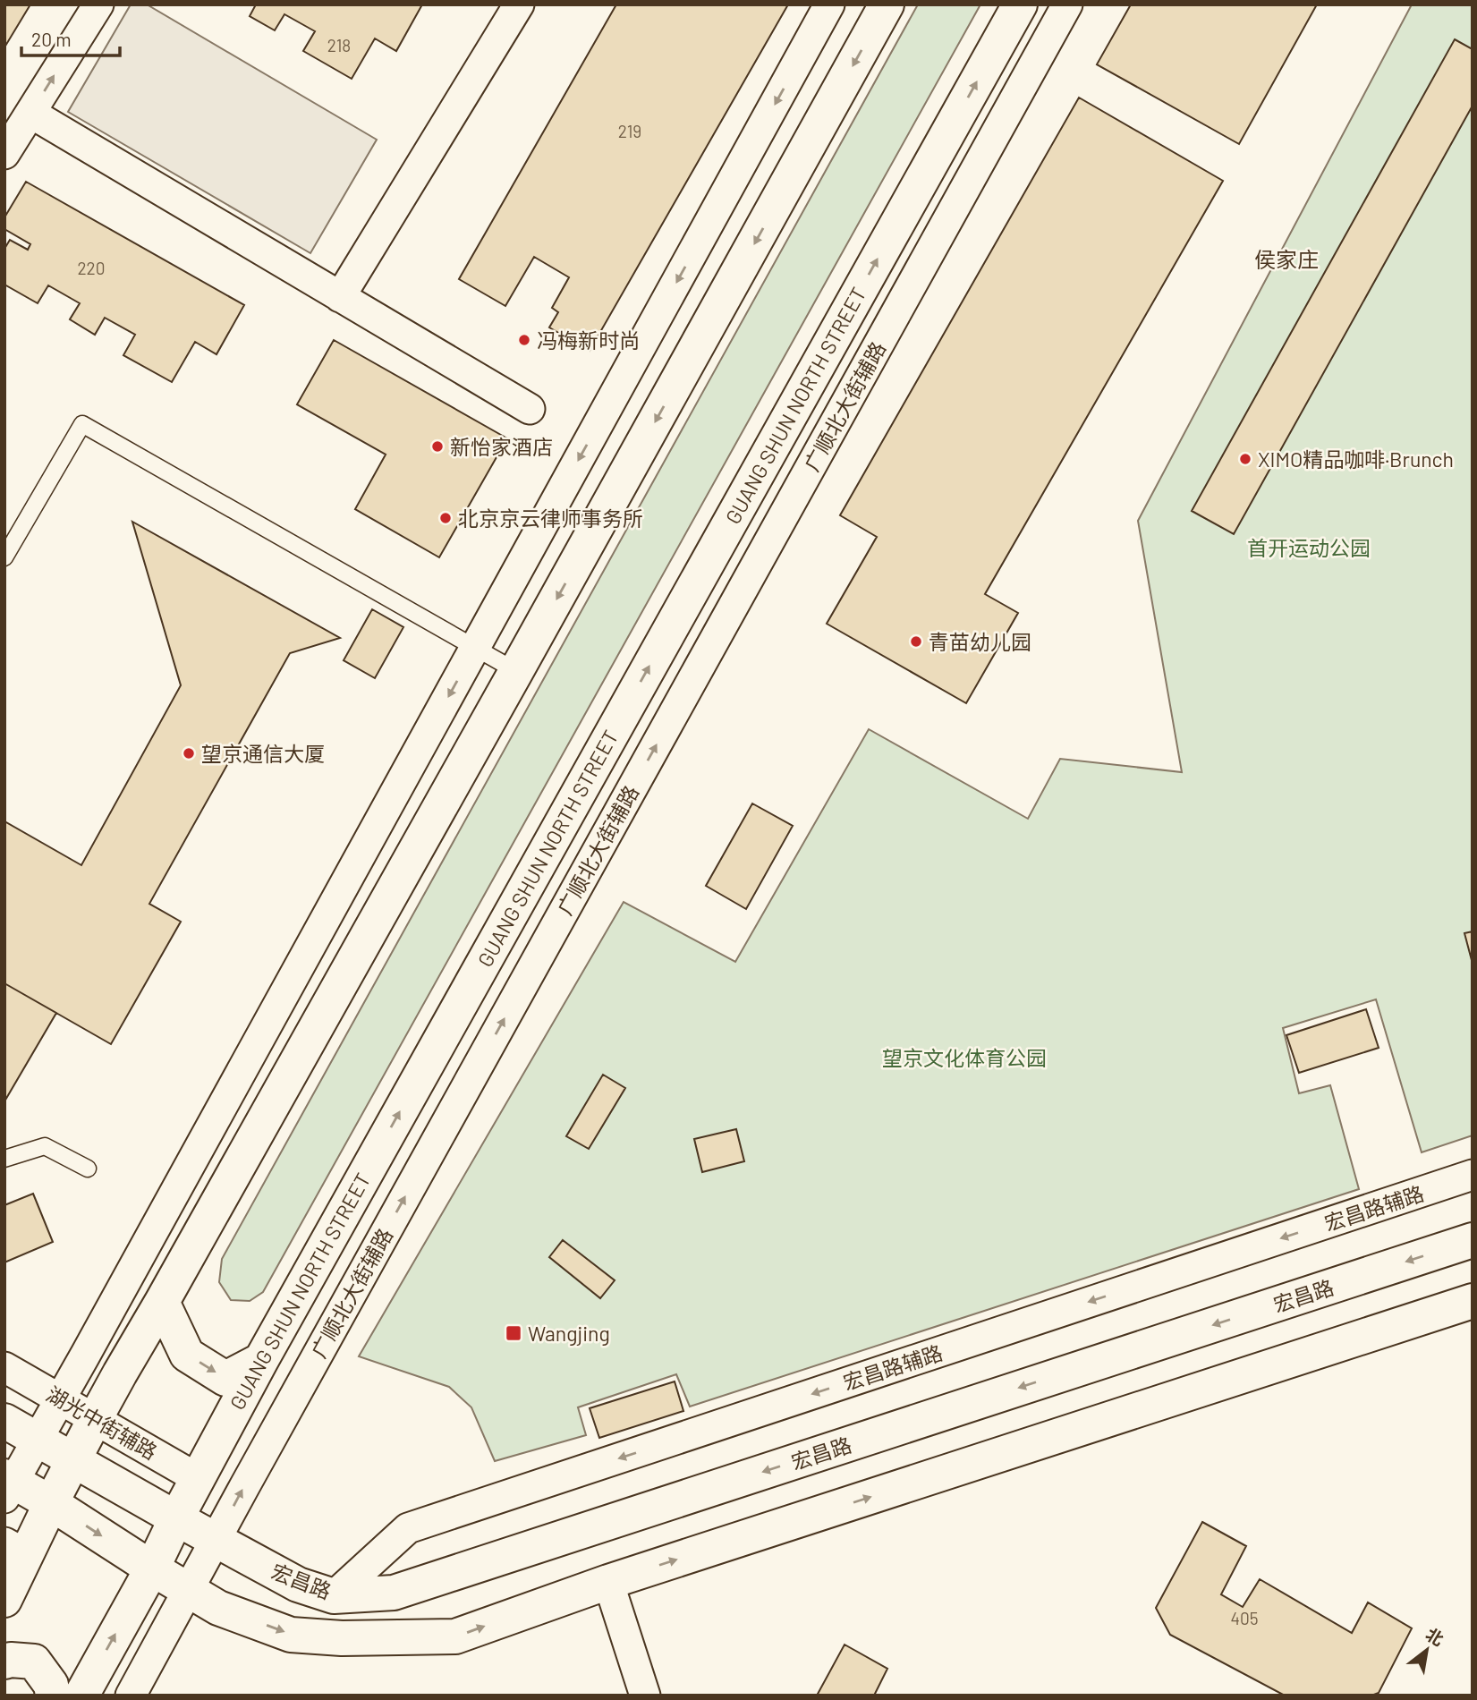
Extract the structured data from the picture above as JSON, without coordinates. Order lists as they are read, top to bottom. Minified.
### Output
{"streets":{"main road":["GUANG SHUN NORTH STREET","宏昌路"],"street":["广顺北大街辅路","宏昌路辅路","湖光中街辅路"]},"crossings":[["GUANG SHUN NORTH STREET","宏昌路"],["GUANG SHUN NORTH STREET","湖光中街辅路"],["广顺北大街辅路","宏昌路"],["宏昌路辅路","宏昌路"]],"one_way":["宏昌路辅路"],"districts":["侯家庄"],"parks":["首开运动公园","望京文化体育公园"],"places":{"other":["冯梅新时尚","新怡家酒店","XIMO精品咖啡·Brunch","北京京云律师事务所","青苗幼儿园","望京通信大厦"],"transit":["Wangjing"]},"house_numbers":["218","219","220","405"],"scale_bar":"20 m","north":"top right"}
